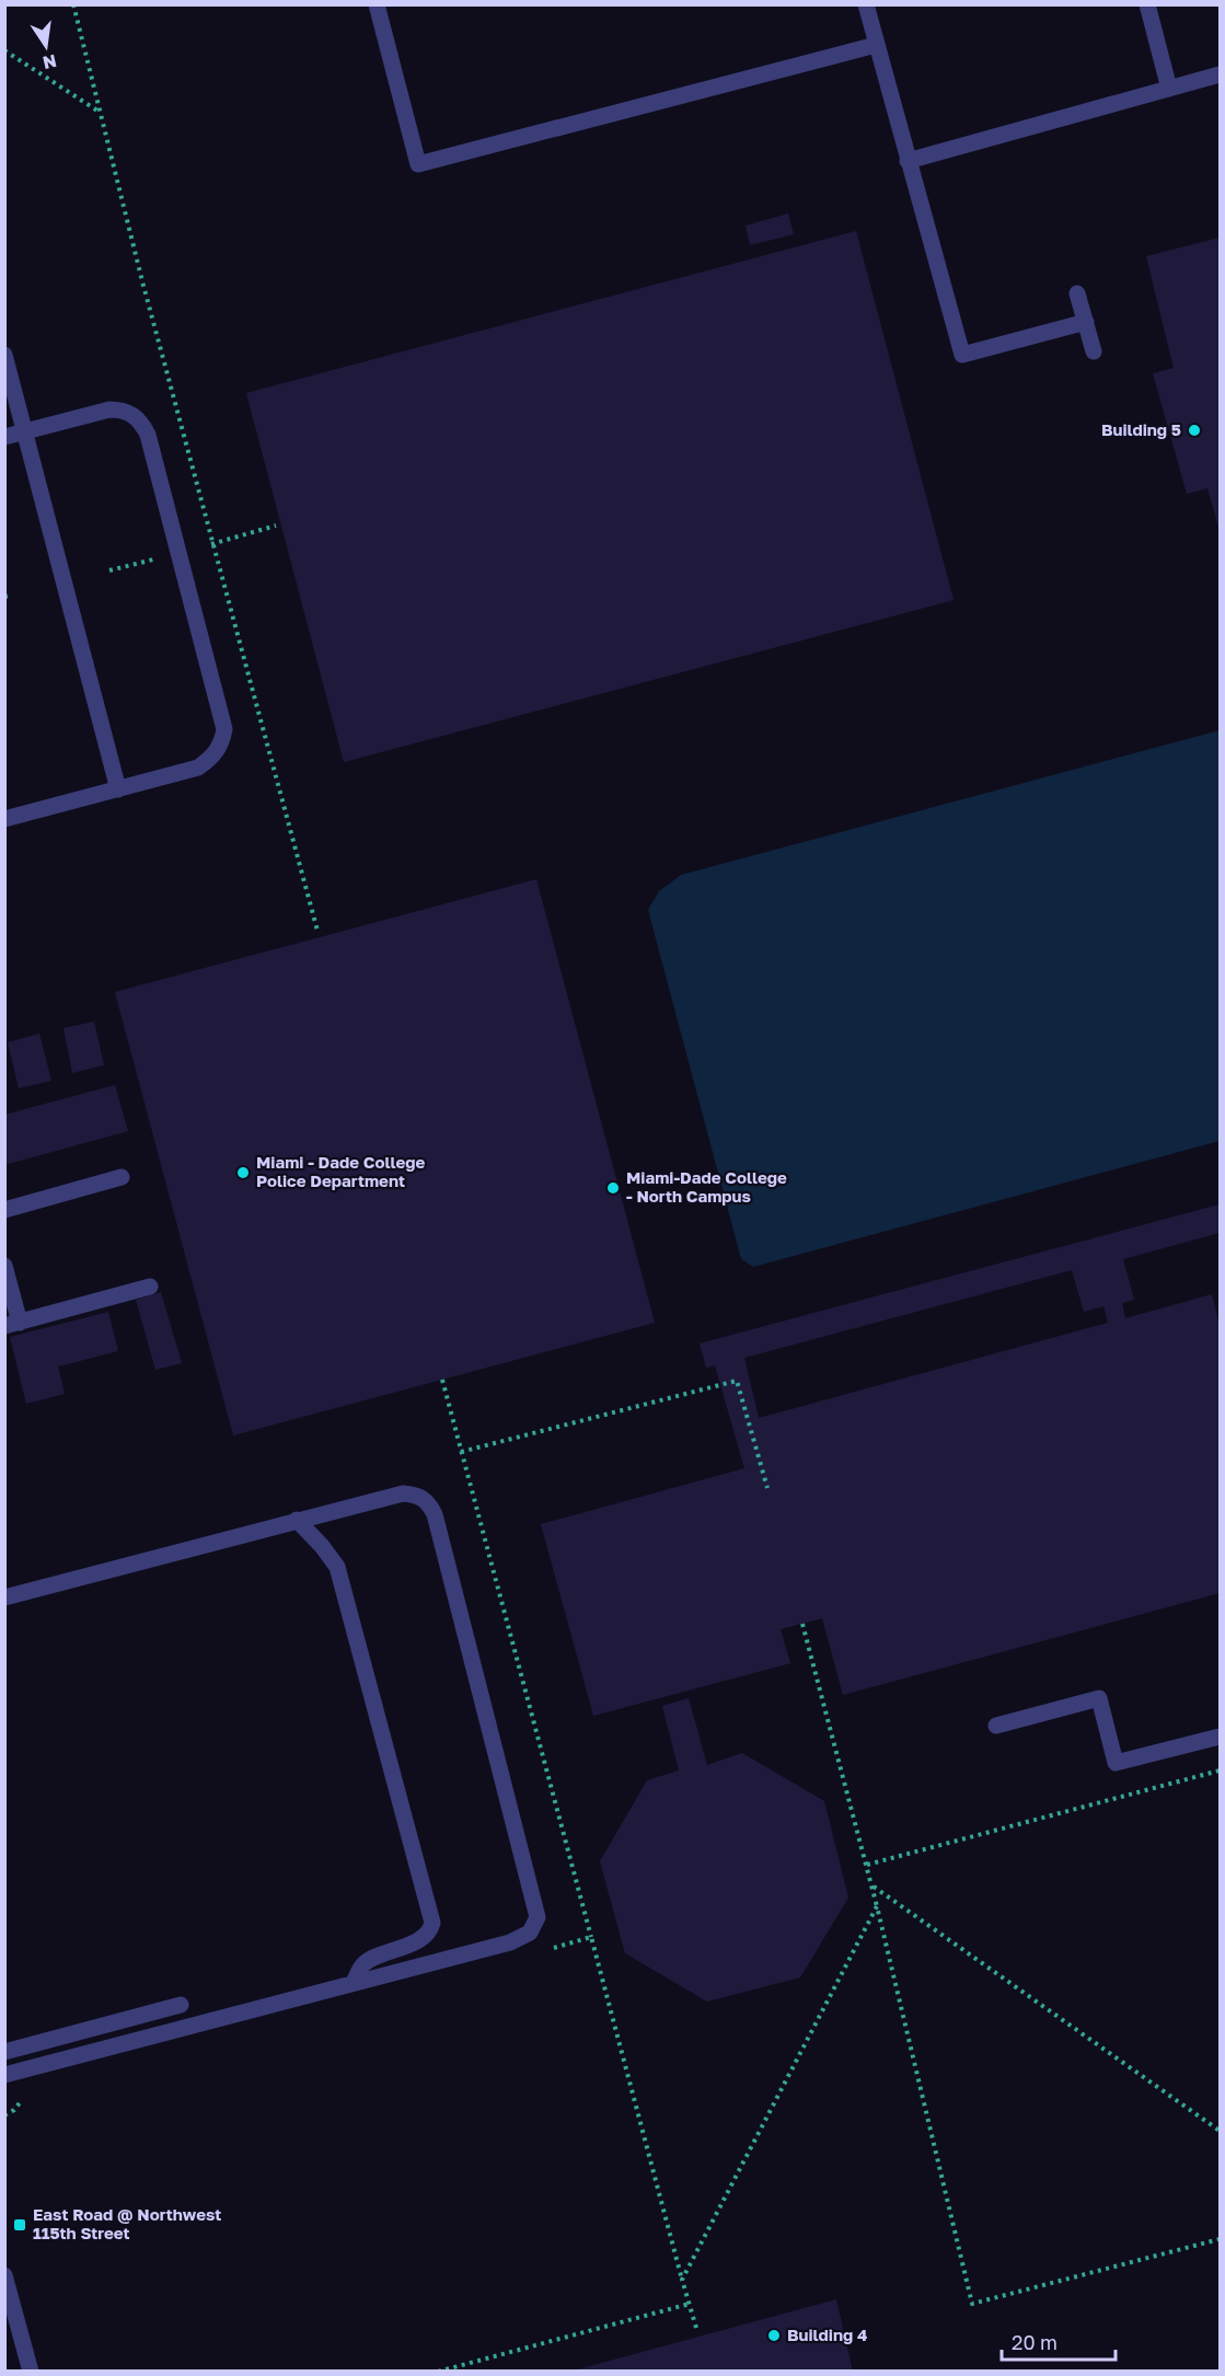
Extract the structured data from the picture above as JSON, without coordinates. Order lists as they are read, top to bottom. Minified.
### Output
{"places":{"other":["Building 5","Miami - Dade College Police Department","Miami-Dade College - North Campus","Building 4"],"transit":["East Road @ Northwest 115th Street"]},"scale_bar":"20 m","north":"bottom"}
